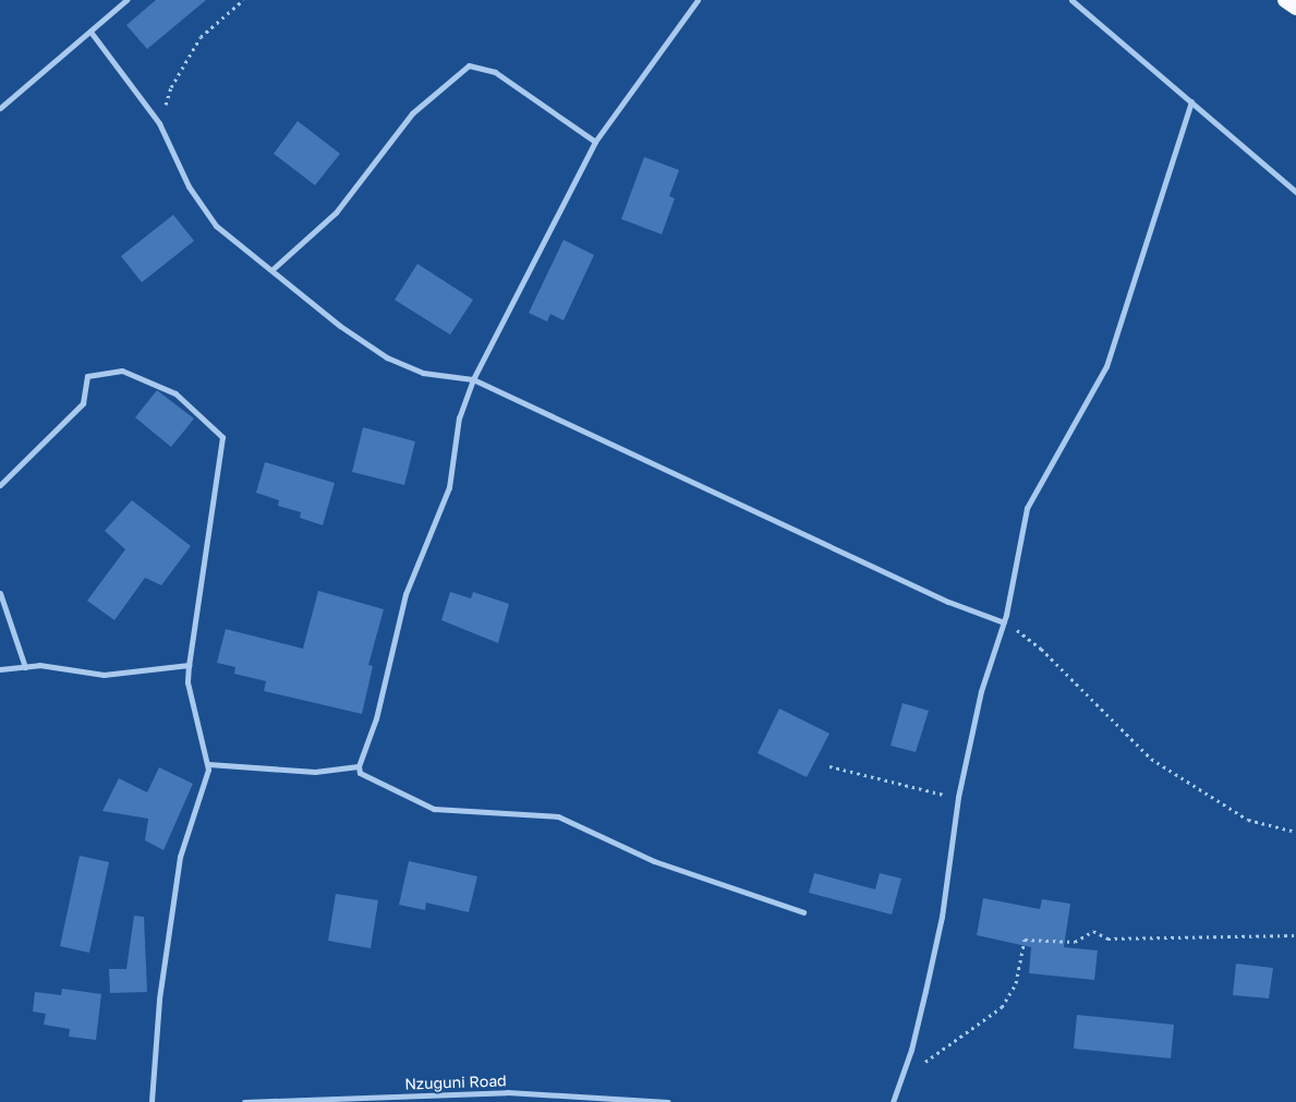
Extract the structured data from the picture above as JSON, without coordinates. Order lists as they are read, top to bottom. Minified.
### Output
{"streets":{"street":["Nzuguni Road"]}}
